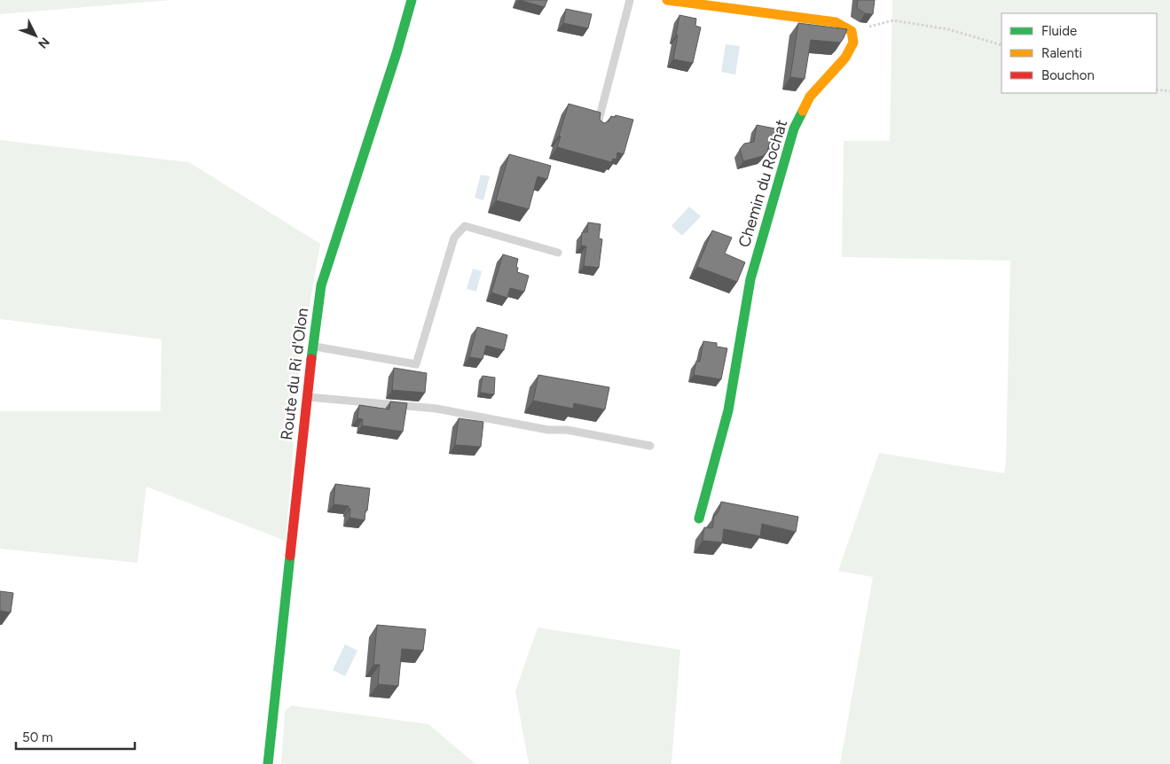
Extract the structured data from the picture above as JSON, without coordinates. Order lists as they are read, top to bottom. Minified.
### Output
{"streets":{"street":["Chemin du Rochat","Route du Ri d'Olon"]},"legend":["Fluide","Ralenti","Bouchon"],"scale_bar":"50 m","north":"bottom right"}
